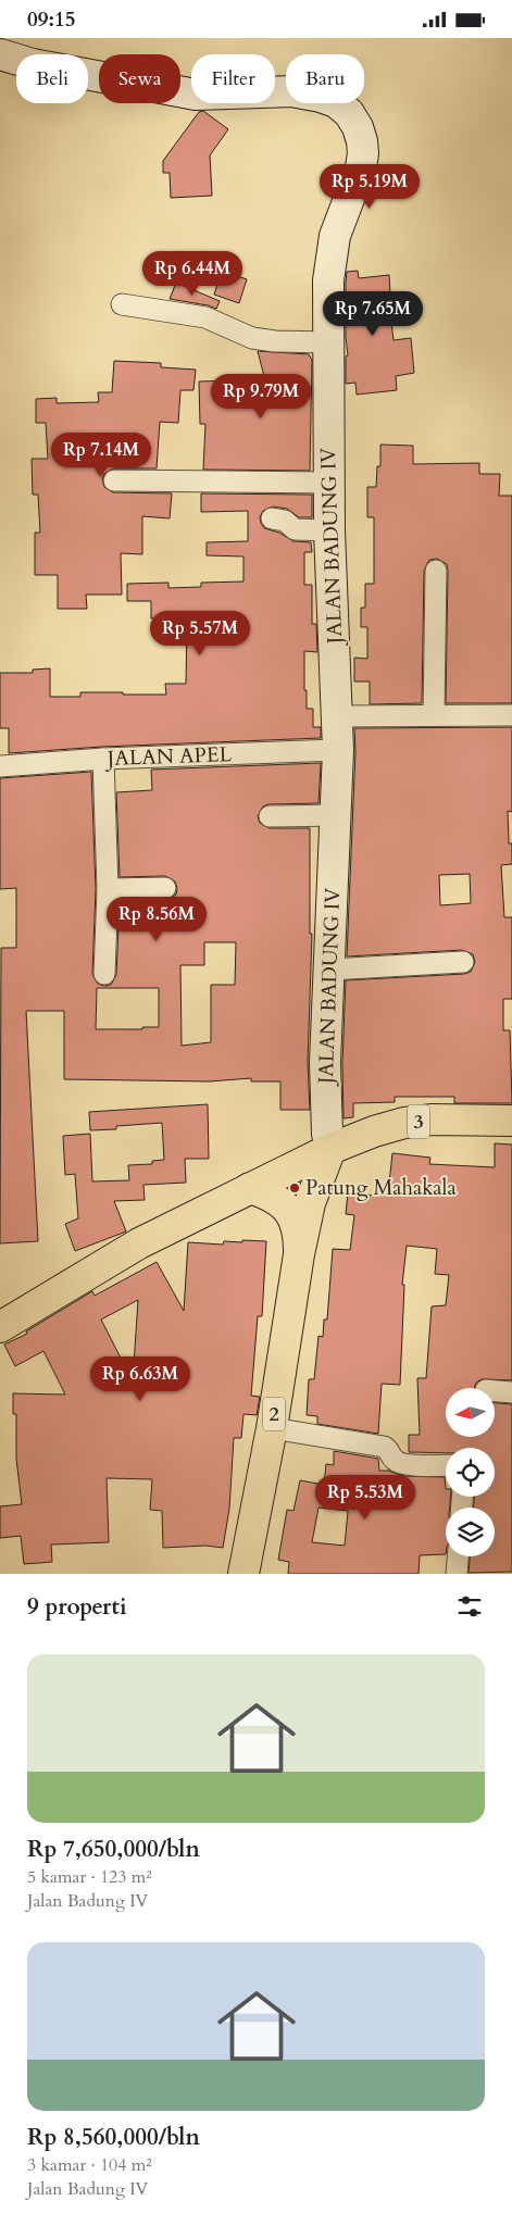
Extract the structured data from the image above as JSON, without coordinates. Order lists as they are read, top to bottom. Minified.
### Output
{"streets":{"highway":["3","2"],"street":["JALAN BADUNG IV","JALAN APEL"]},"crossings":[["JALAN BADUNG IV","JALAN APEL"],["JALAN BADUNG IV","3"],["3","2"]],"places":["Patung Mahakala"],"north":"left","page":{"status":"09:15","chip":["Beli","Sewa","Filter","Baru"],"price":["Rp 5.19M","Rp 6.44M","Rp 7.65M","Rp 9.79M","Rp 7.14M","Rp 5.57M","Rp 8.56M","Rp 6.63M","Rp 5.53M"],"heading":"9 properti","list":[{"name":"Rp 7,650,000/bln","note":"5 kamar · 123 m² · Jalan Badung IV"},{"name":"Rp 8,560,000/bln","note":"3 kamar · 104 m² · Jalan Badung IV"}]}}
